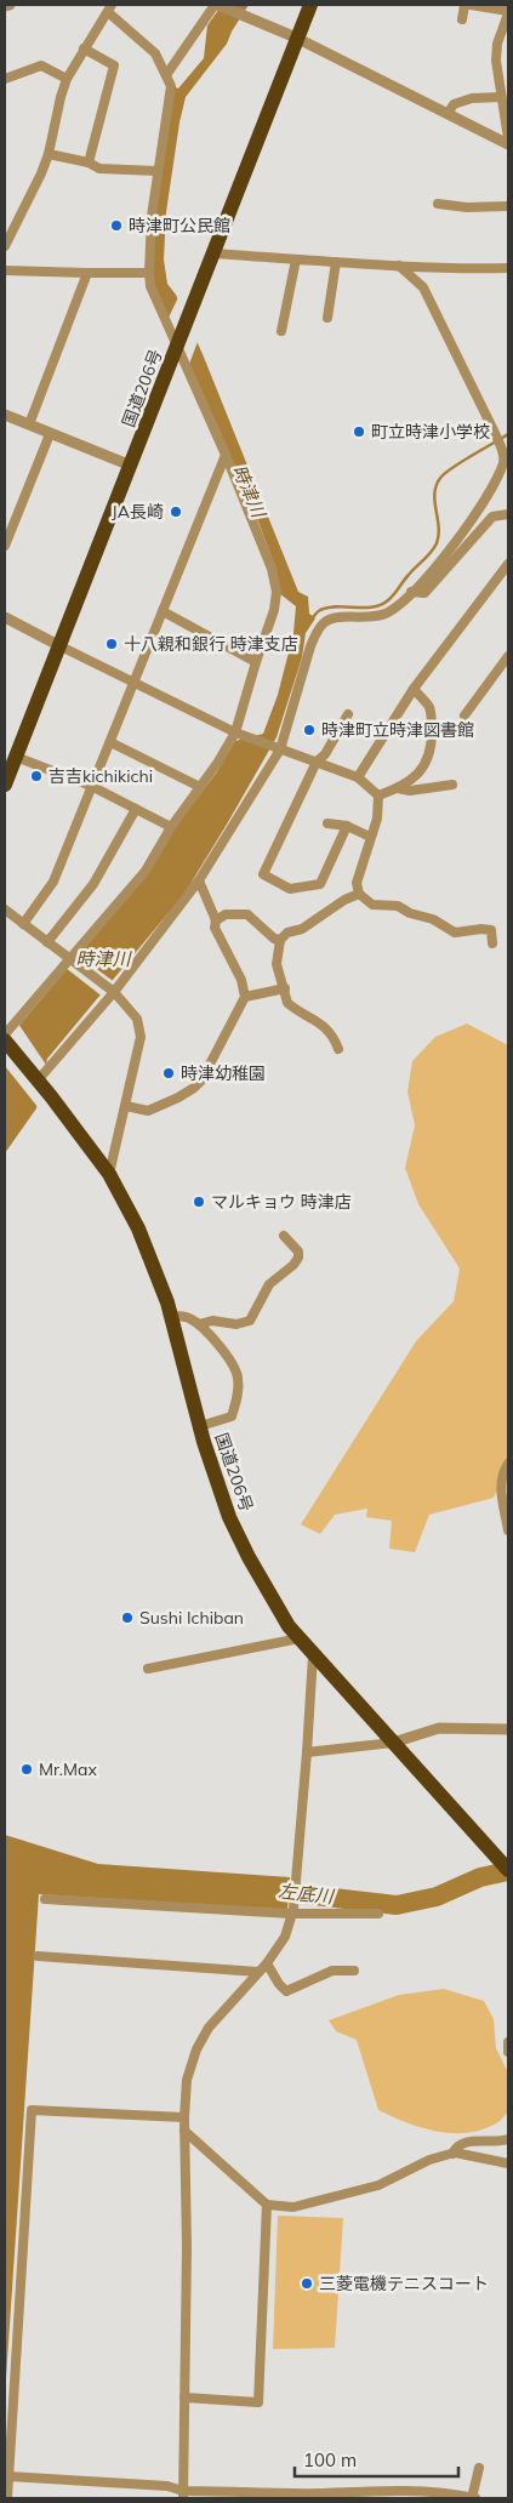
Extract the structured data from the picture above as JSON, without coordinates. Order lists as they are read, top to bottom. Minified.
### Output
{"streets":{"highway":["国道206号"]},"water":["時津川","左底川"],"places":["時津町公民館","町立時津小学校","JA長崎","十八親和銀行 時津支店","時津町立時津図書館","吉吉kichikichi","時津幼稚園","マルキョウ 時津店","Sushi Ichiban","Mr.Max","三菱電機テニスコート"],"scale_bar":"100 m"}
